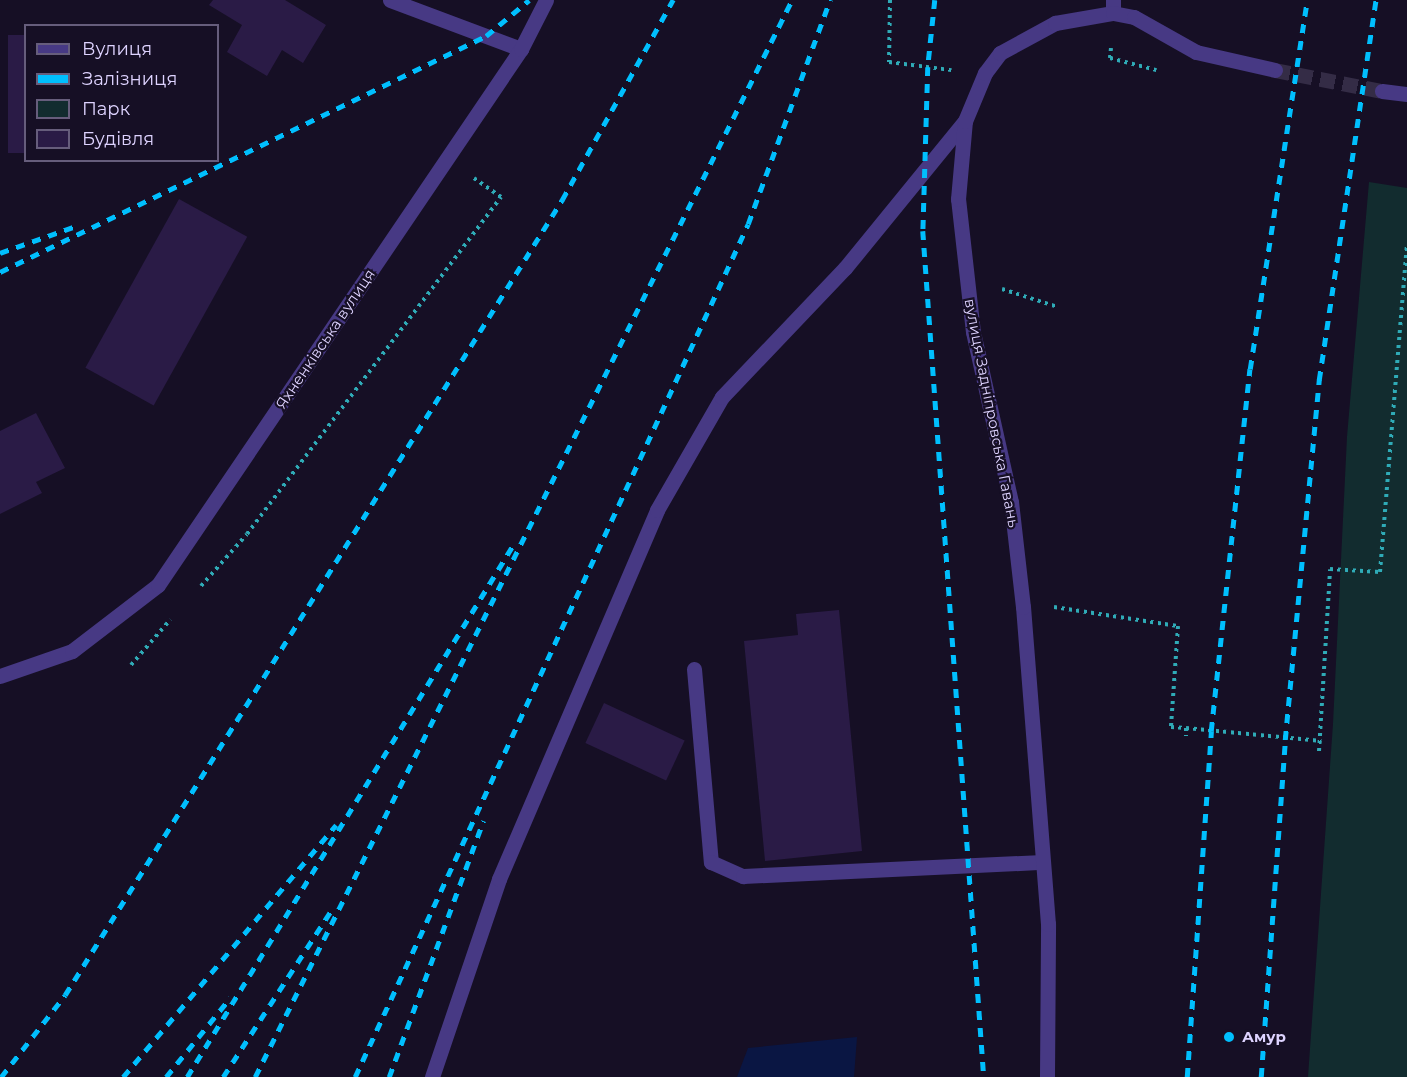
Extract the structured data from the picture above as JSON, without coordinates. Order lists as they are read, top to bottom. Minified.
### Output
{"streets":{"street":["Яхненківська вулиця","вулиця Задніпровська Гавань"]},"places":["Амур"],"legend":["Вулиця","Залізниця","Парк","Будівля"]}
